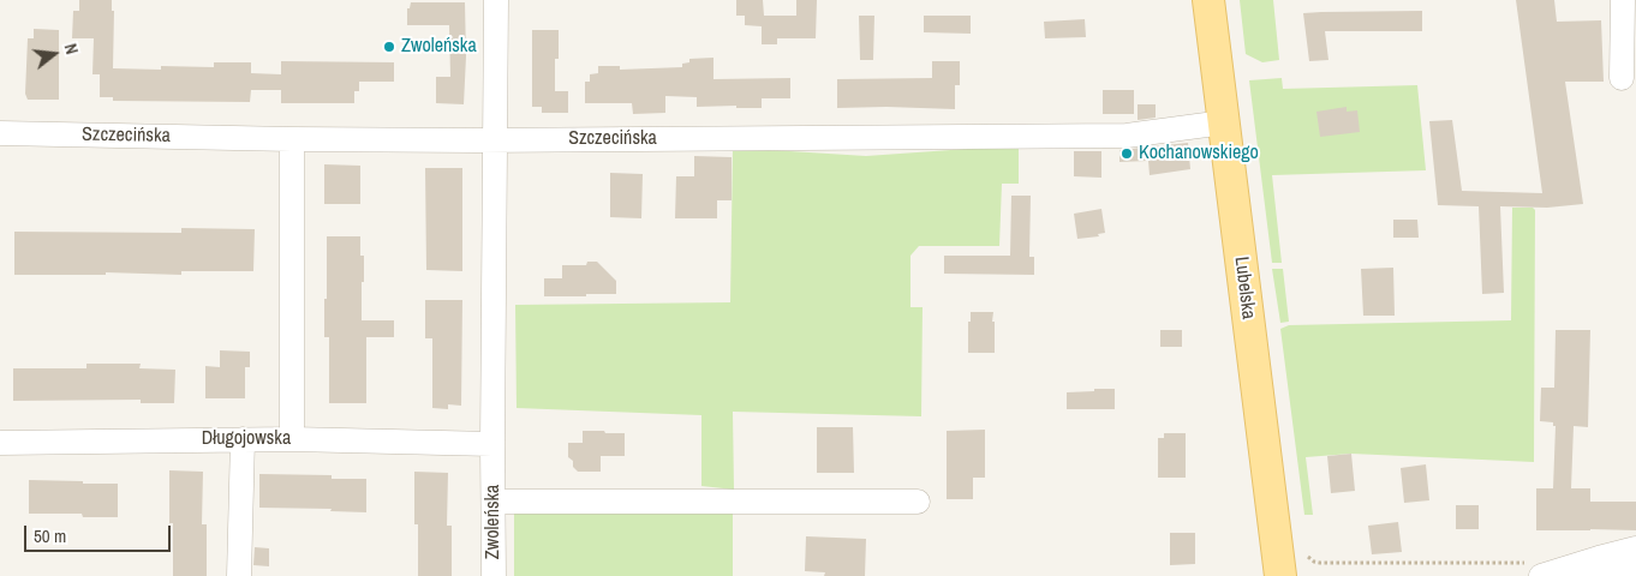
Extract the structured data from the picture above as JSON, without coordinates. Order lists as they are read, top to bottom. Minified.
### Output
{"streets":{"main road":["Lubelska"],"street":["Szczecińska","Długojowska","Zwoleńska"]},"crossings":[["Szczecińska","Lubelska"],["Szczecińska","Zwoleńska"],["Długojowska","Zwoleńska"]],"places":["Zwoleńska","Kochanowskiego"],"scale_bar":"50 m","north":"right"}
